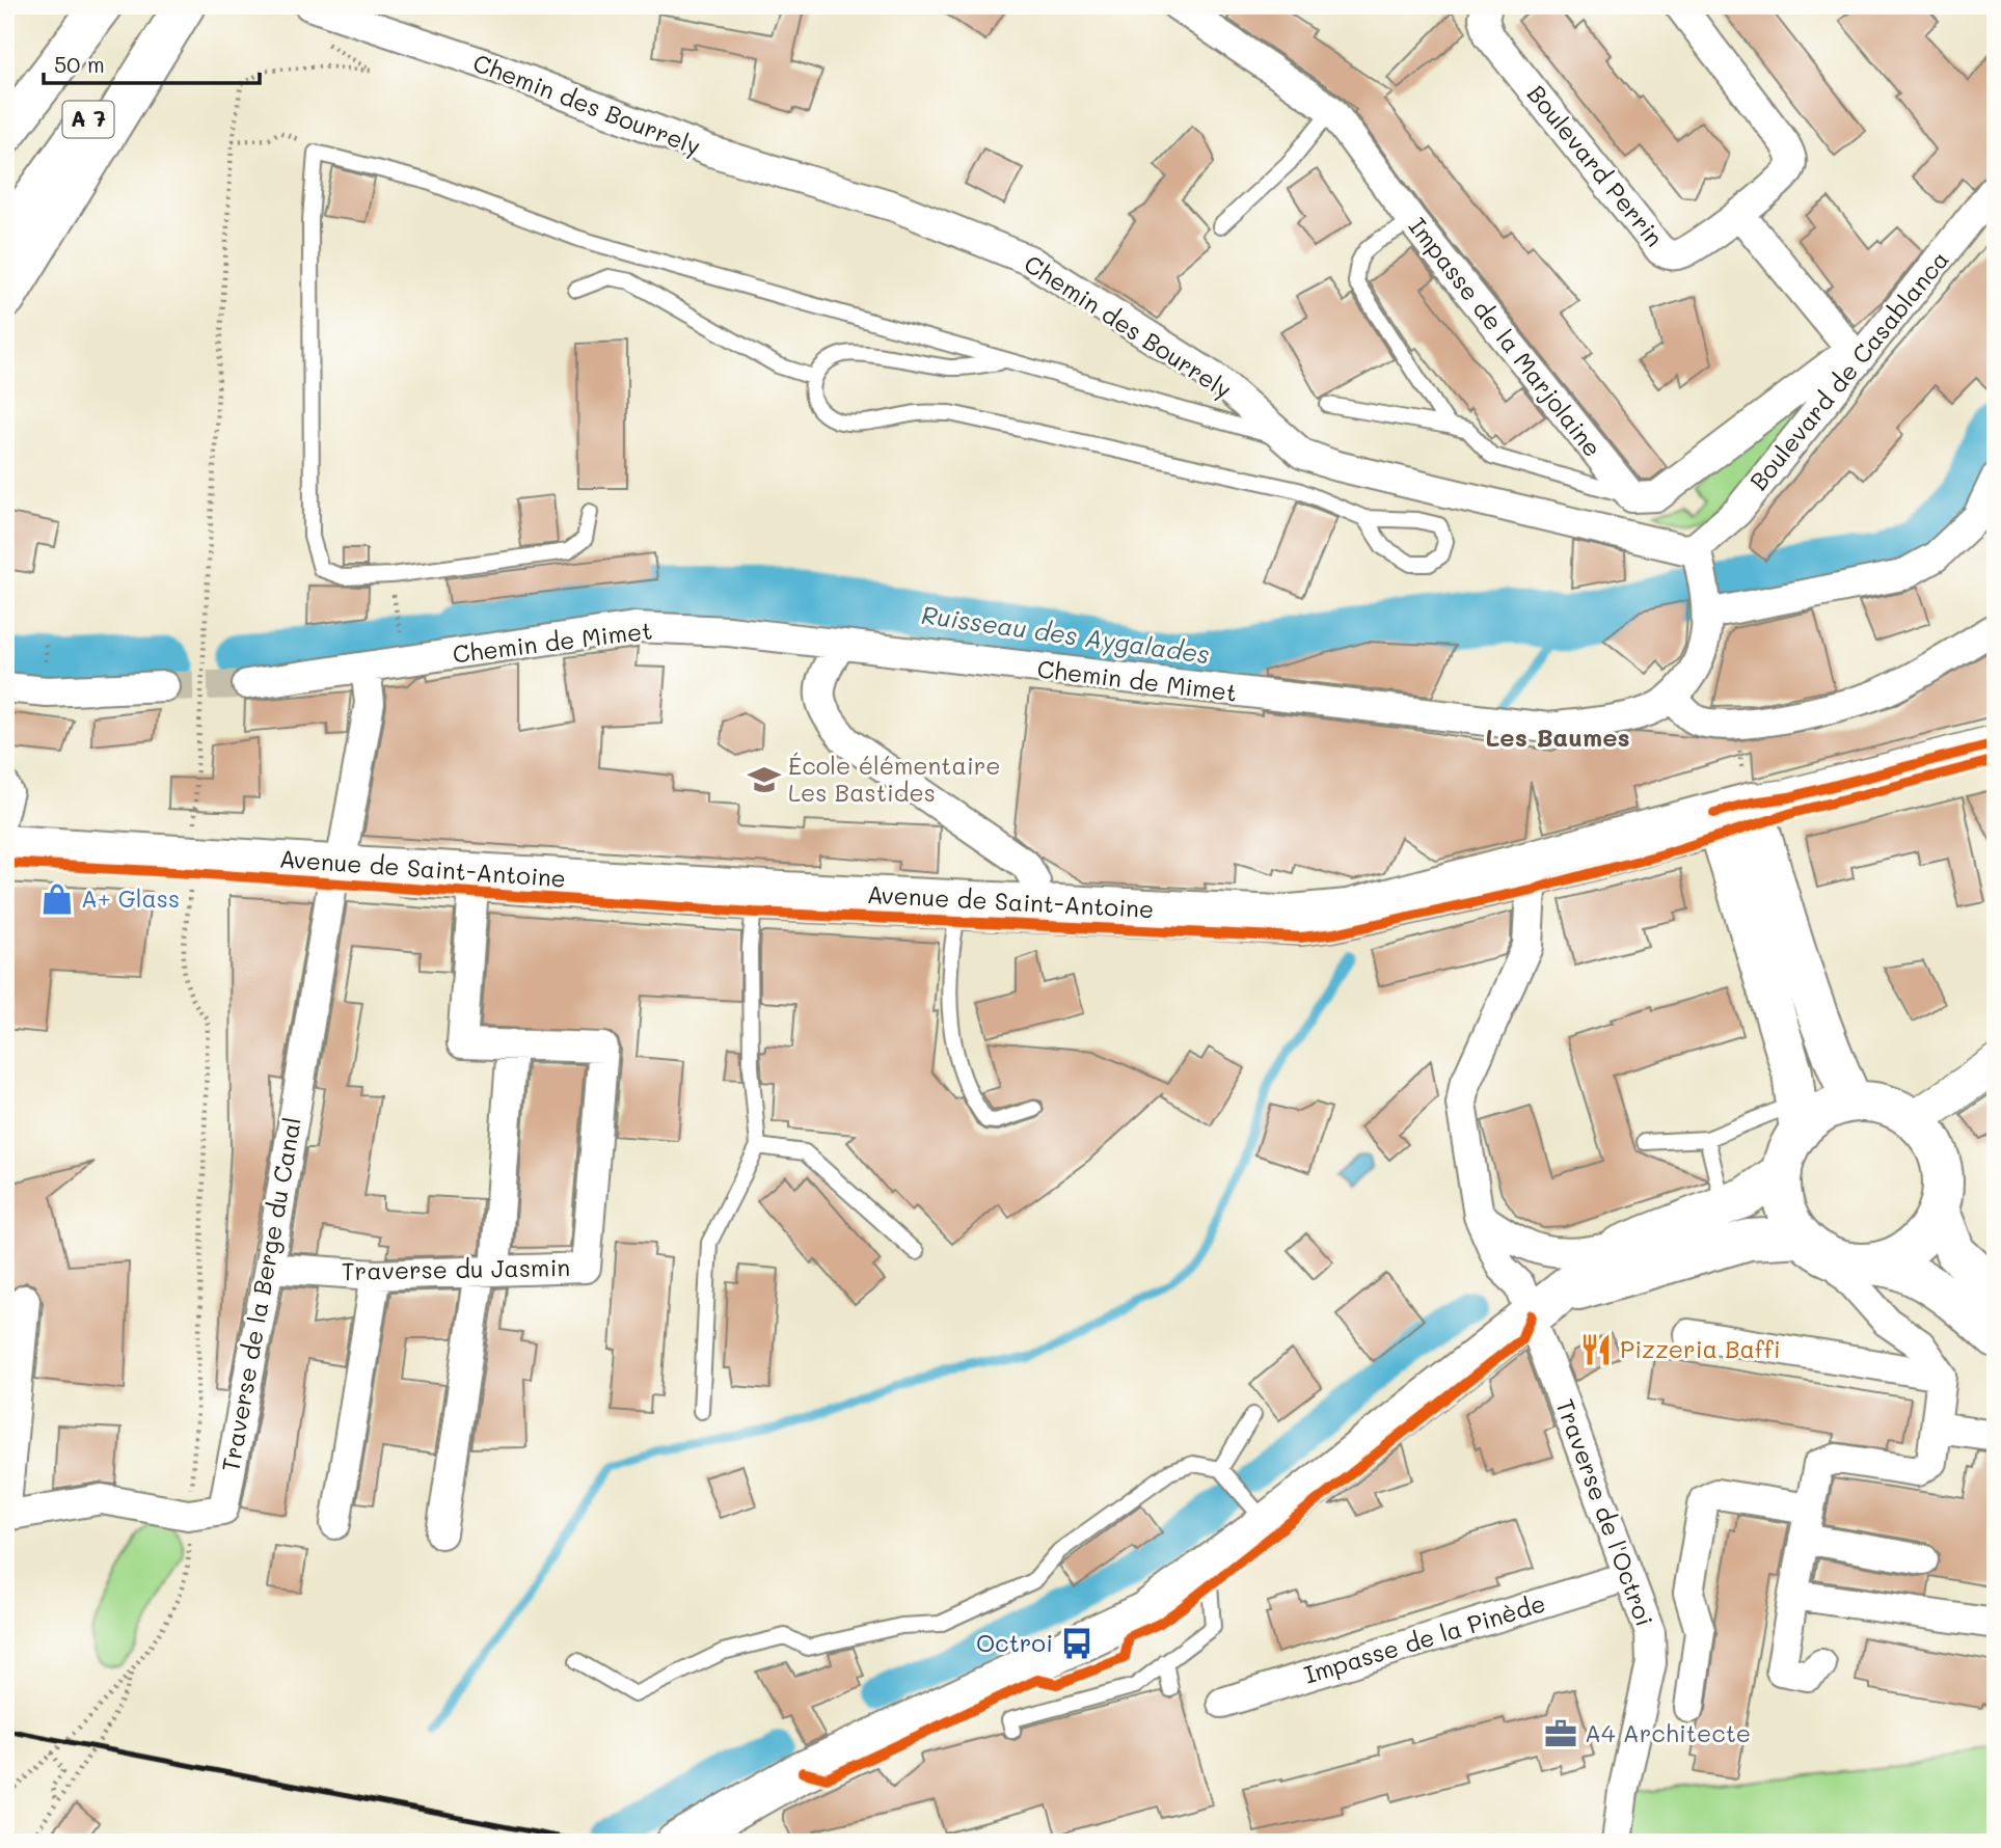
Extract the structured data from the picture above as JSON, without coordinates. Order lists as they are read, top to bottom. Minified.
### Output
{"streets":{"main road":["A 7","Avenue de Saint-Antoine"],"street":["Chemin des Bourrely","Boulevard Perrin","Impasse de la Marjolaine","Boulevard de Casablanca","Chemin de Mimet","Traverse du Jasmin","Traverse de la Berge du Canal","Traverse de l'Octroi","Impasse de la Pinède"]},"crossings":[["Chemin des Bourrely","Boulevard de Casablanca"],["Chemin de Mimet","Traverse de la Berge du Canal"],["Avenue de Saint-Antoine","Traverse du Jasmin"],["Avenue de Saint-Antoine","Traverse de la Berge du Canal"],["Avenue de Saint-Antoine","Traverse de l'Octroi"],["Traverse du Jasmin","Traverse de la Berge du Canal"],["Traverse de l'Octroi","Impasse de la Pinède"]],"districts":["Les Baumes"],"water":["Ruisseau des Aygalades"],"places":{"school or university":["École élémentaire Les Bastides"],"shop":["A+ Glass"],"restaurant":["Pizzeria Baffi"],"bus stop":["Octroi"],"office":["A4 Architecte"]},"scale_bar":"50 m"}
